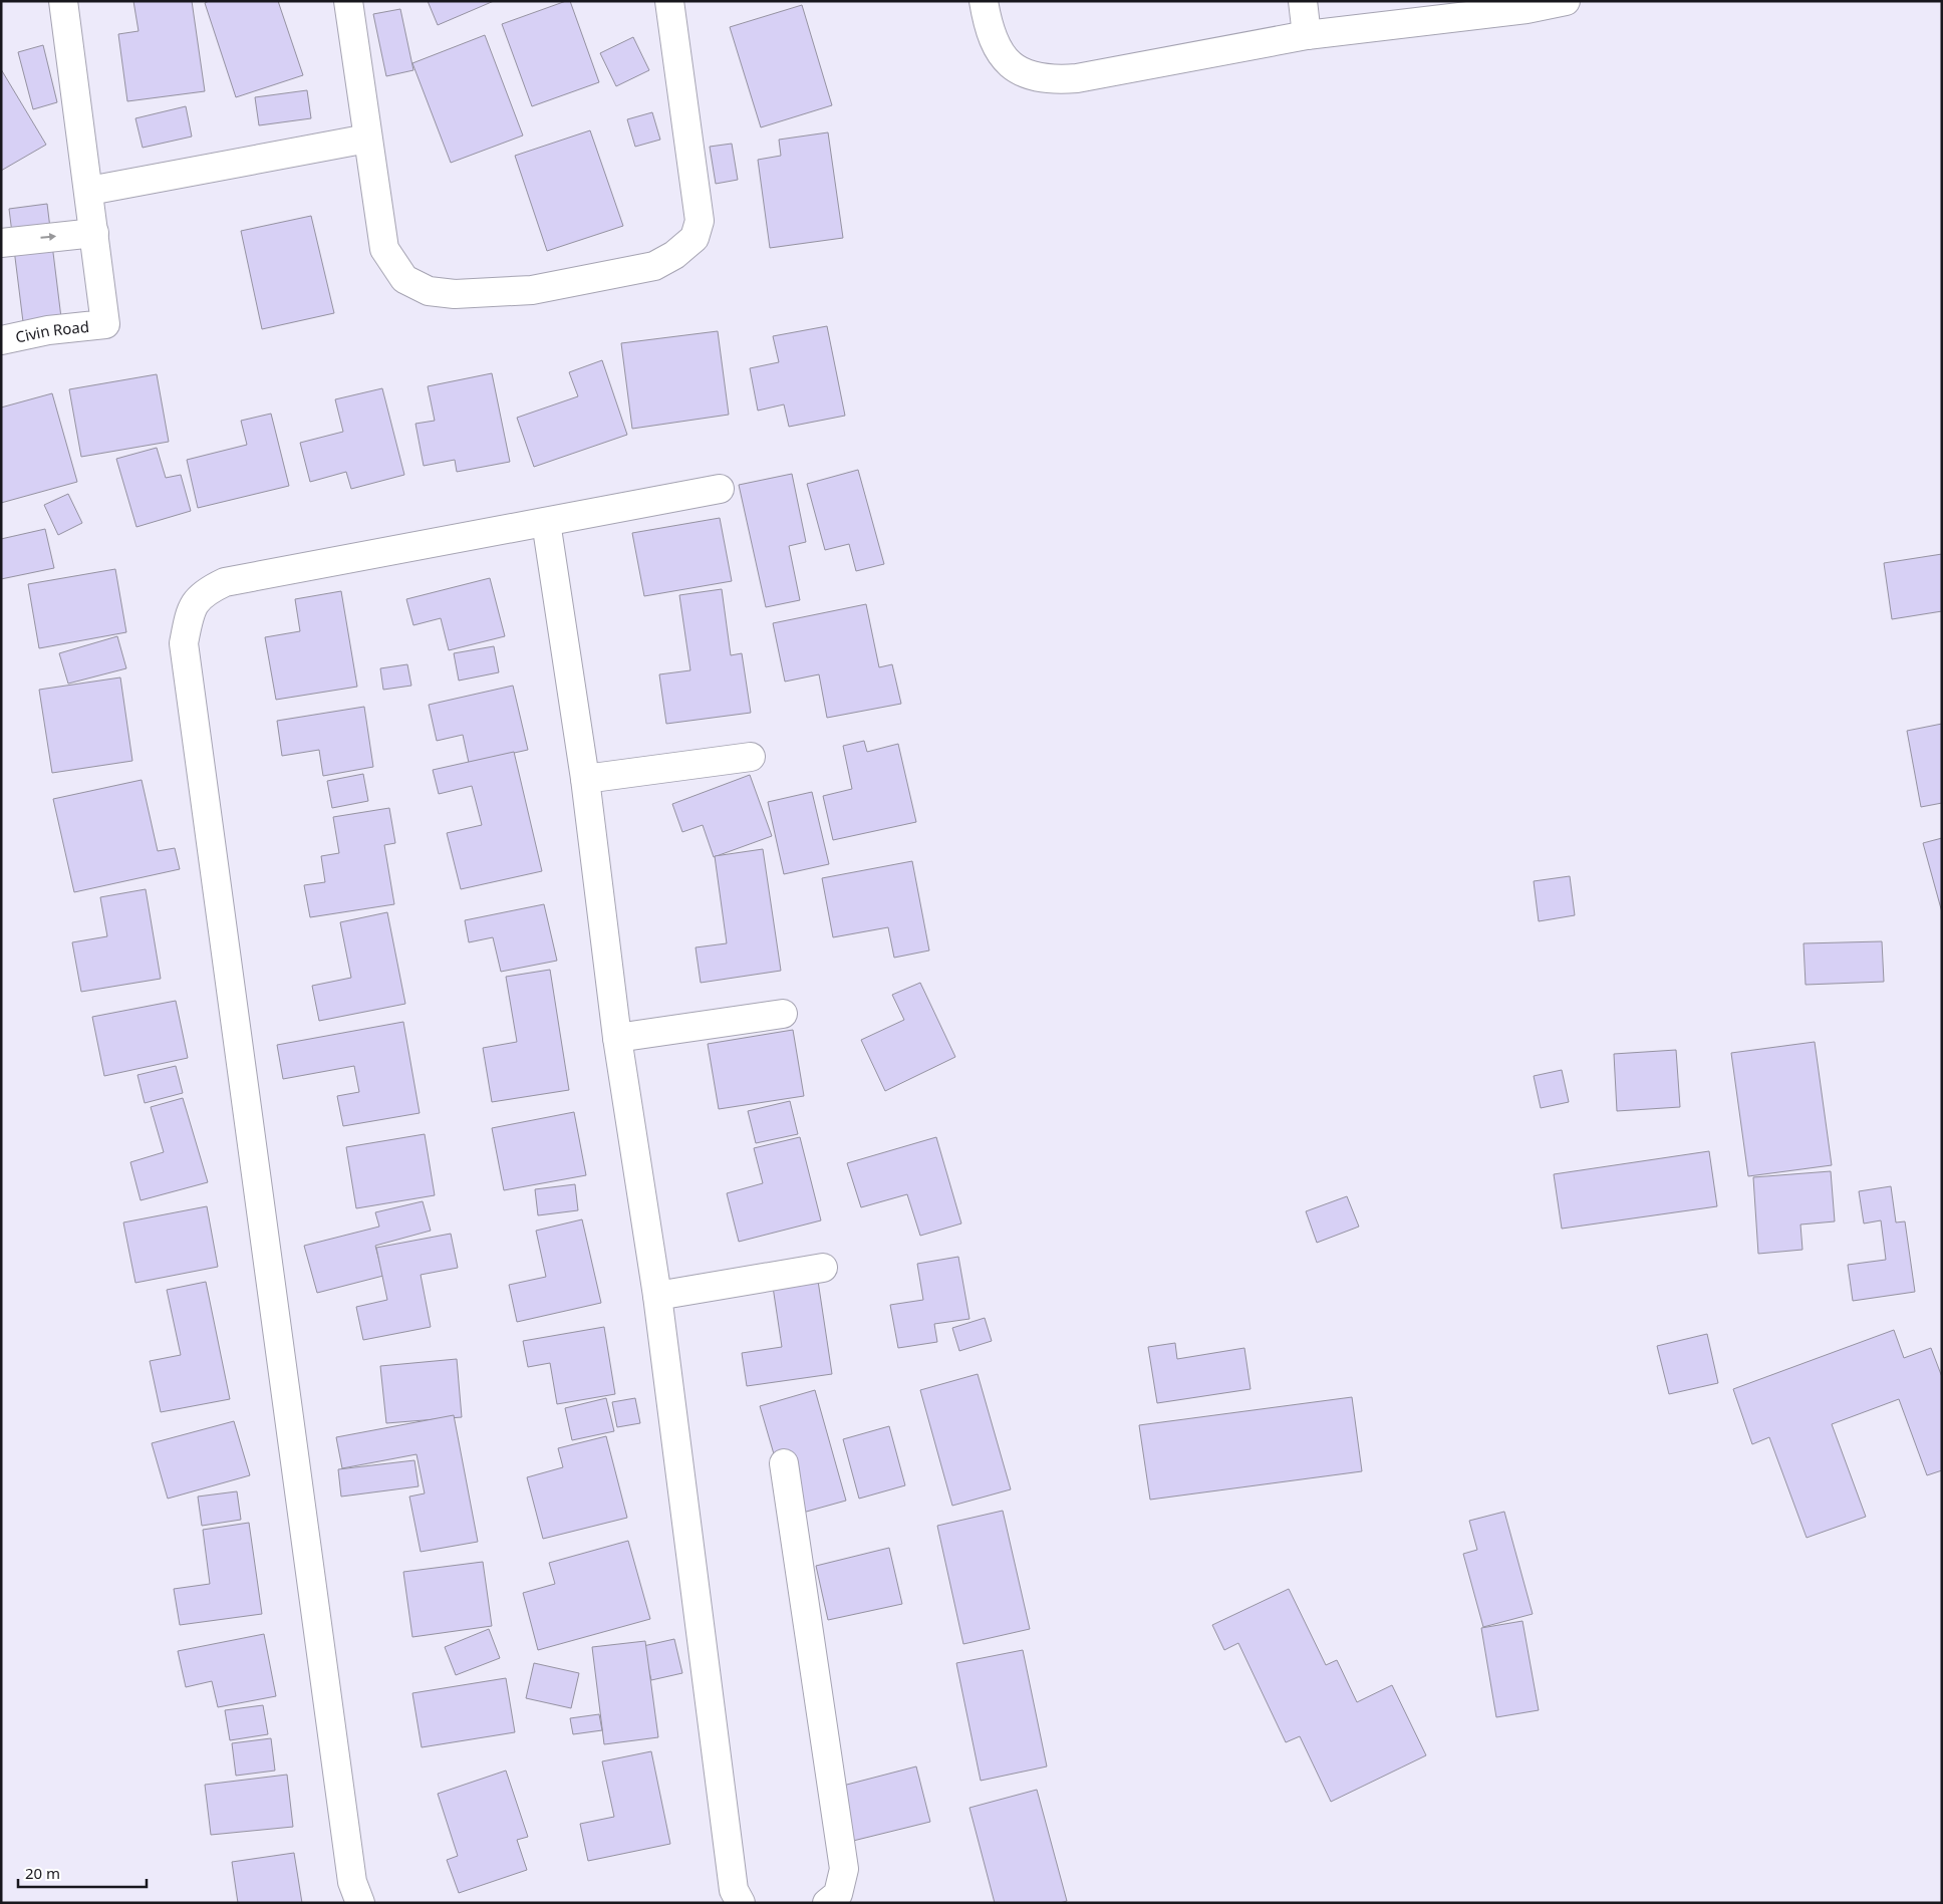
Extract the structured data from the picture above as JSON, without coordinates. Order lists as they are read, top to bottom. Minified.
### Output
{"streets":{"street":["Civin Road"]},"scale_bar":"20 m"}
